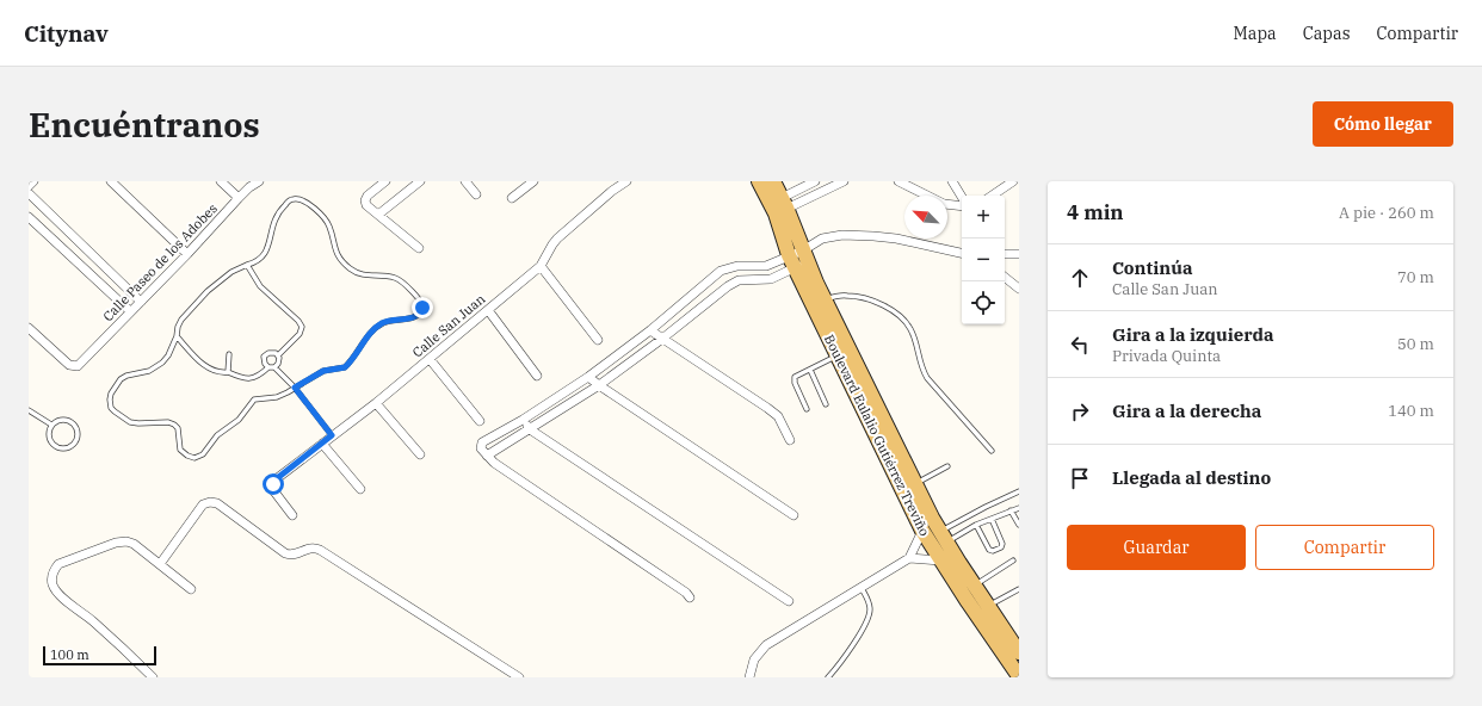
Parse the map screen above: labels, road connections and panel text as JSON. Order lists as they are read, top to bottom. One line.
{"streets":{"main road":["Boulevard Eulalio Gutiérrez Treviño"],"street":["Calle Paseo de los Adobes","Calle San Juan"]},"scale_bar":"100 m","north":"top left","page":{"header":"Citynav","nav":["Mapa","Capas","Compartir"],"buttons":["Cómo llegar",["Guardar","Compartir"]],"title":"Encuéntranos","heading":["4 min","A pie · 260 m"],"map_buttons":["+","−"],"list":[["Continúa","Calle San Juan","70 m"],["Gira a la izquierda","Privada Quinta","50 m"],["Gira a la derecha","140 m"],"Llegada al destino"],"scale":"100 m"}}
